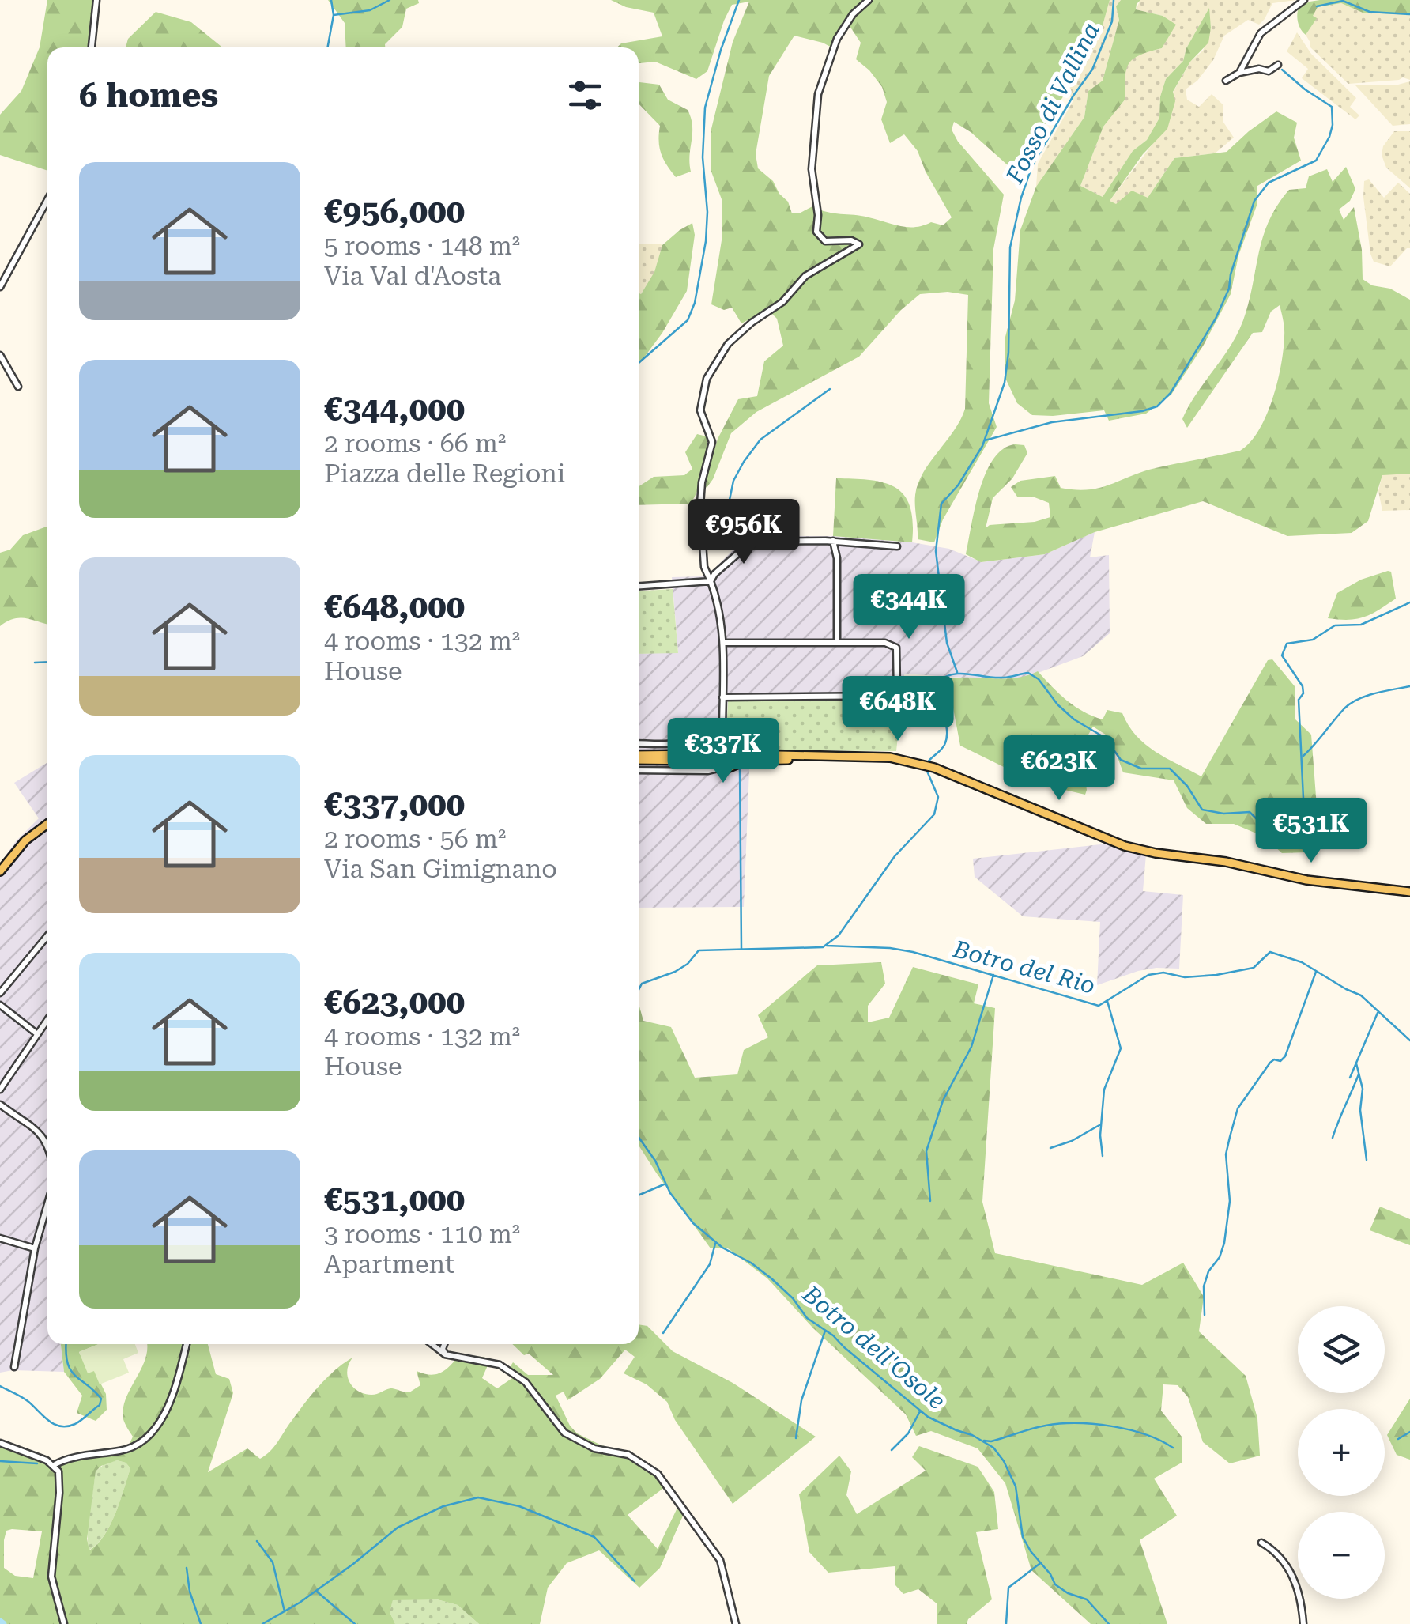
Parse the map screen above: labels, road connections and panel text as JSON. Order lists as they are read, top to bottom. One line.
{"water":["Fosso di Vallina","Botro del Rio","Botro dell'Osole"],"page":{"heading":"6 homes","list":[{"name":"€956,000","note":"5 rooms · 148 m² · Via Val d'Aosta"},{"name":"€344,000","note":"2 rooms · 66 m² · Piazza delle Regioni"},{"name":"€648,000","note":"4 rooms · 132 m² · House"},{"name":"€337,000","note":"2 rooms · 56 m² · Via San Gimignano"},{"name":"€623,000","note":"4 rooms · 132 m² · House"},{"name":"€531,000","note":"3 rooms · 110 m² · Apartment"}],"price":["€956K","€344K","€648K","€337K","€623K","€531K"],"map_buttons":["+","−"]}}
